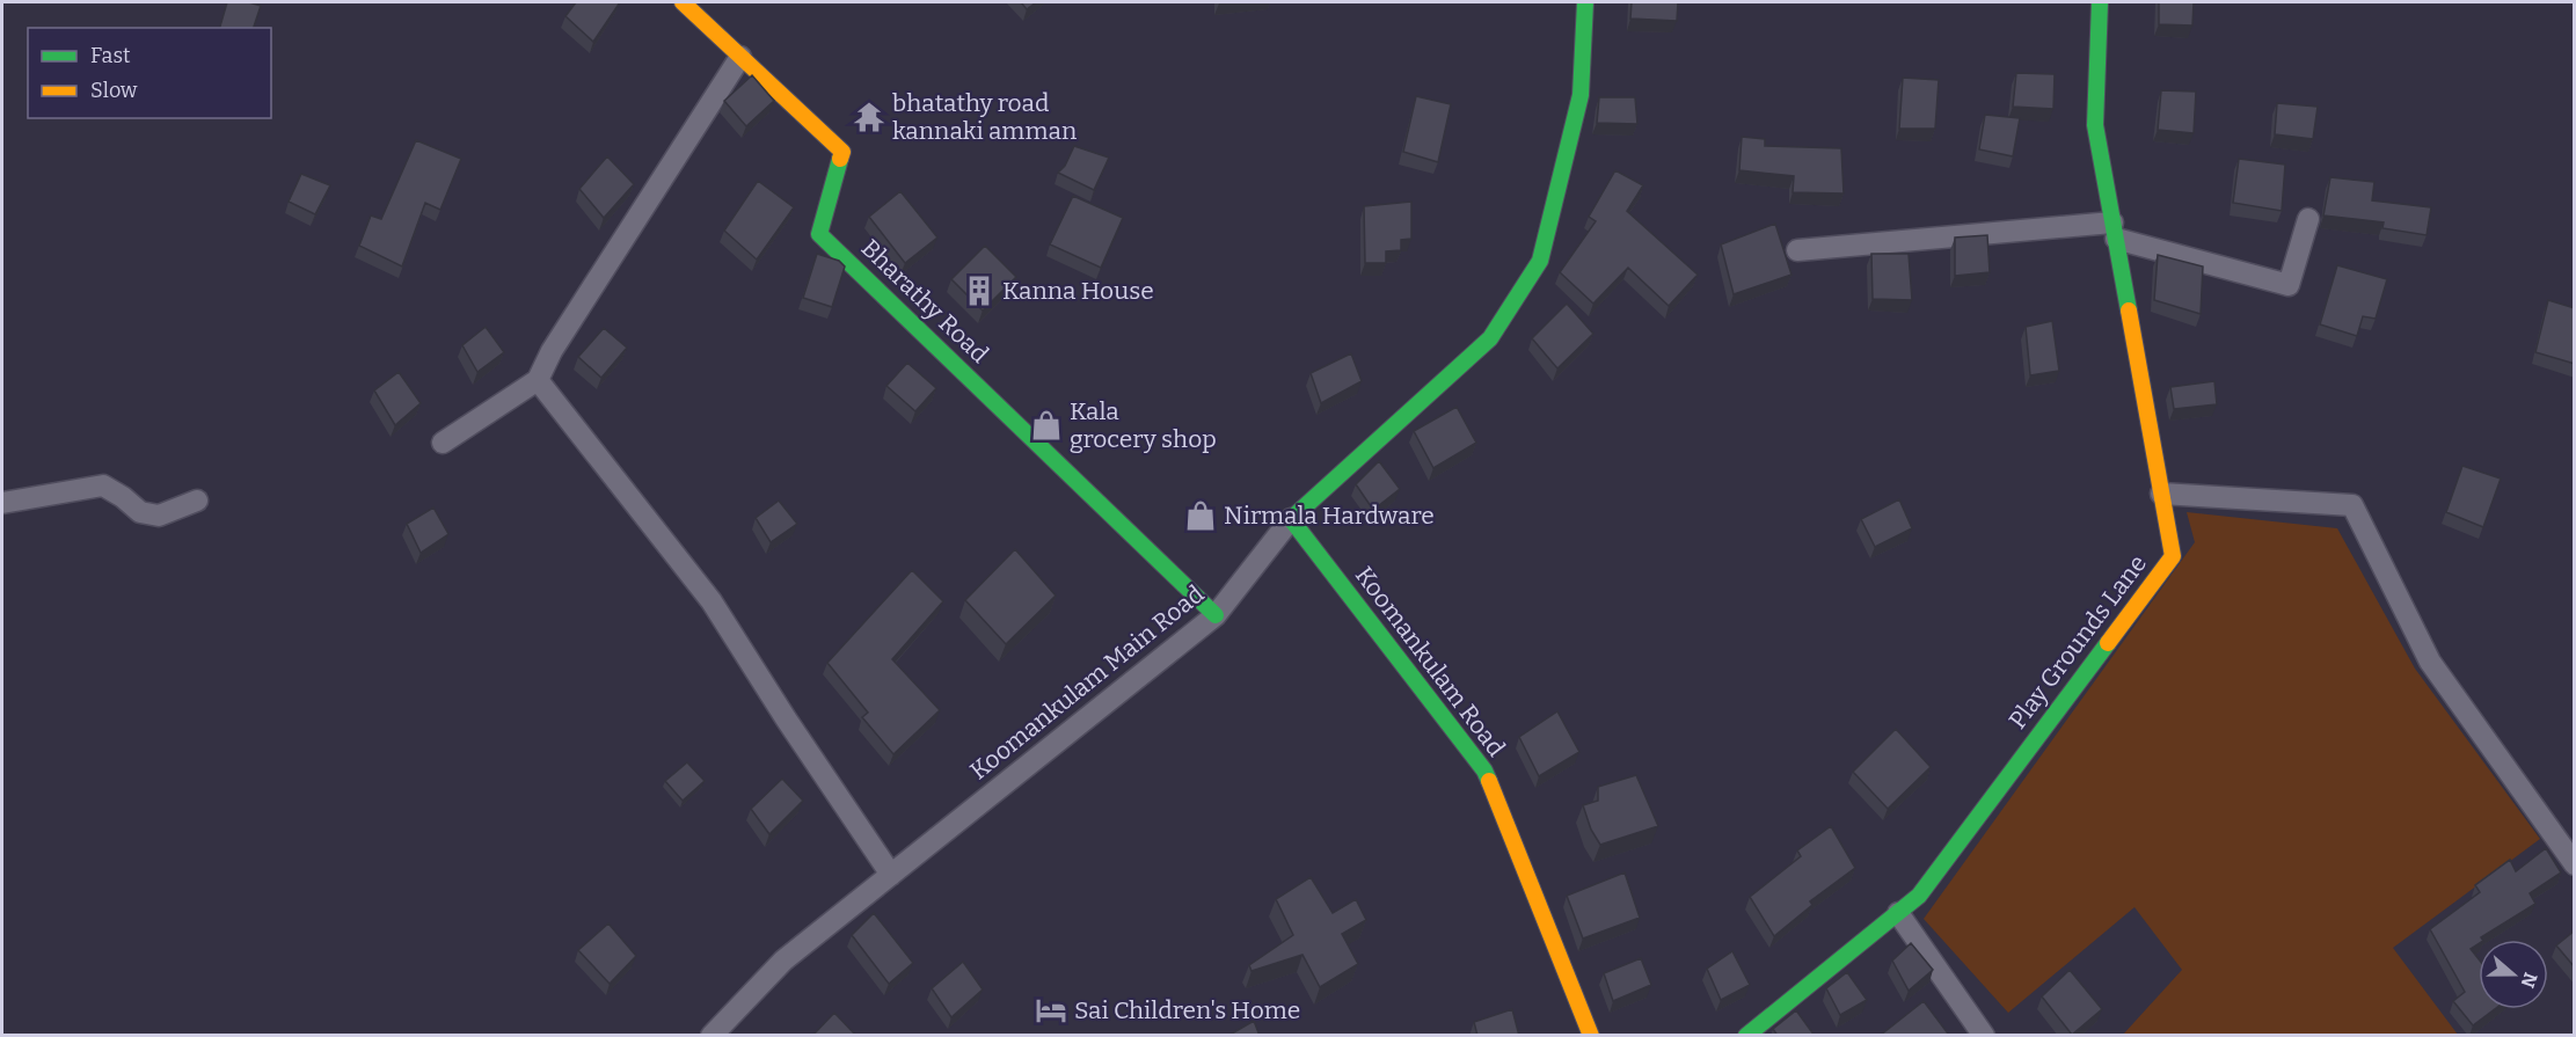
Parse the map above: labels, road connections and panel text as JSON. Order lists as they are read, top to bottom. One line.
{"streets":{"street":["Bharathy Road","Play Grounds Lane","Koomankulam Road","Koomankulam Main Road"]},"crossings":[["Bharathy Road","Koomankulam Main Road"],["Koomankulam Road","Koomankulam Main Road"]],"places":{"temple":["bhatathy road kannaki amman"],"building":["Kanna House"],"shop":["Kala grocery shop","Nirmala Hardware"],"hotel":["Sai Children's Home"]},"legend":["Fast","Slow"],"north":"right"}
